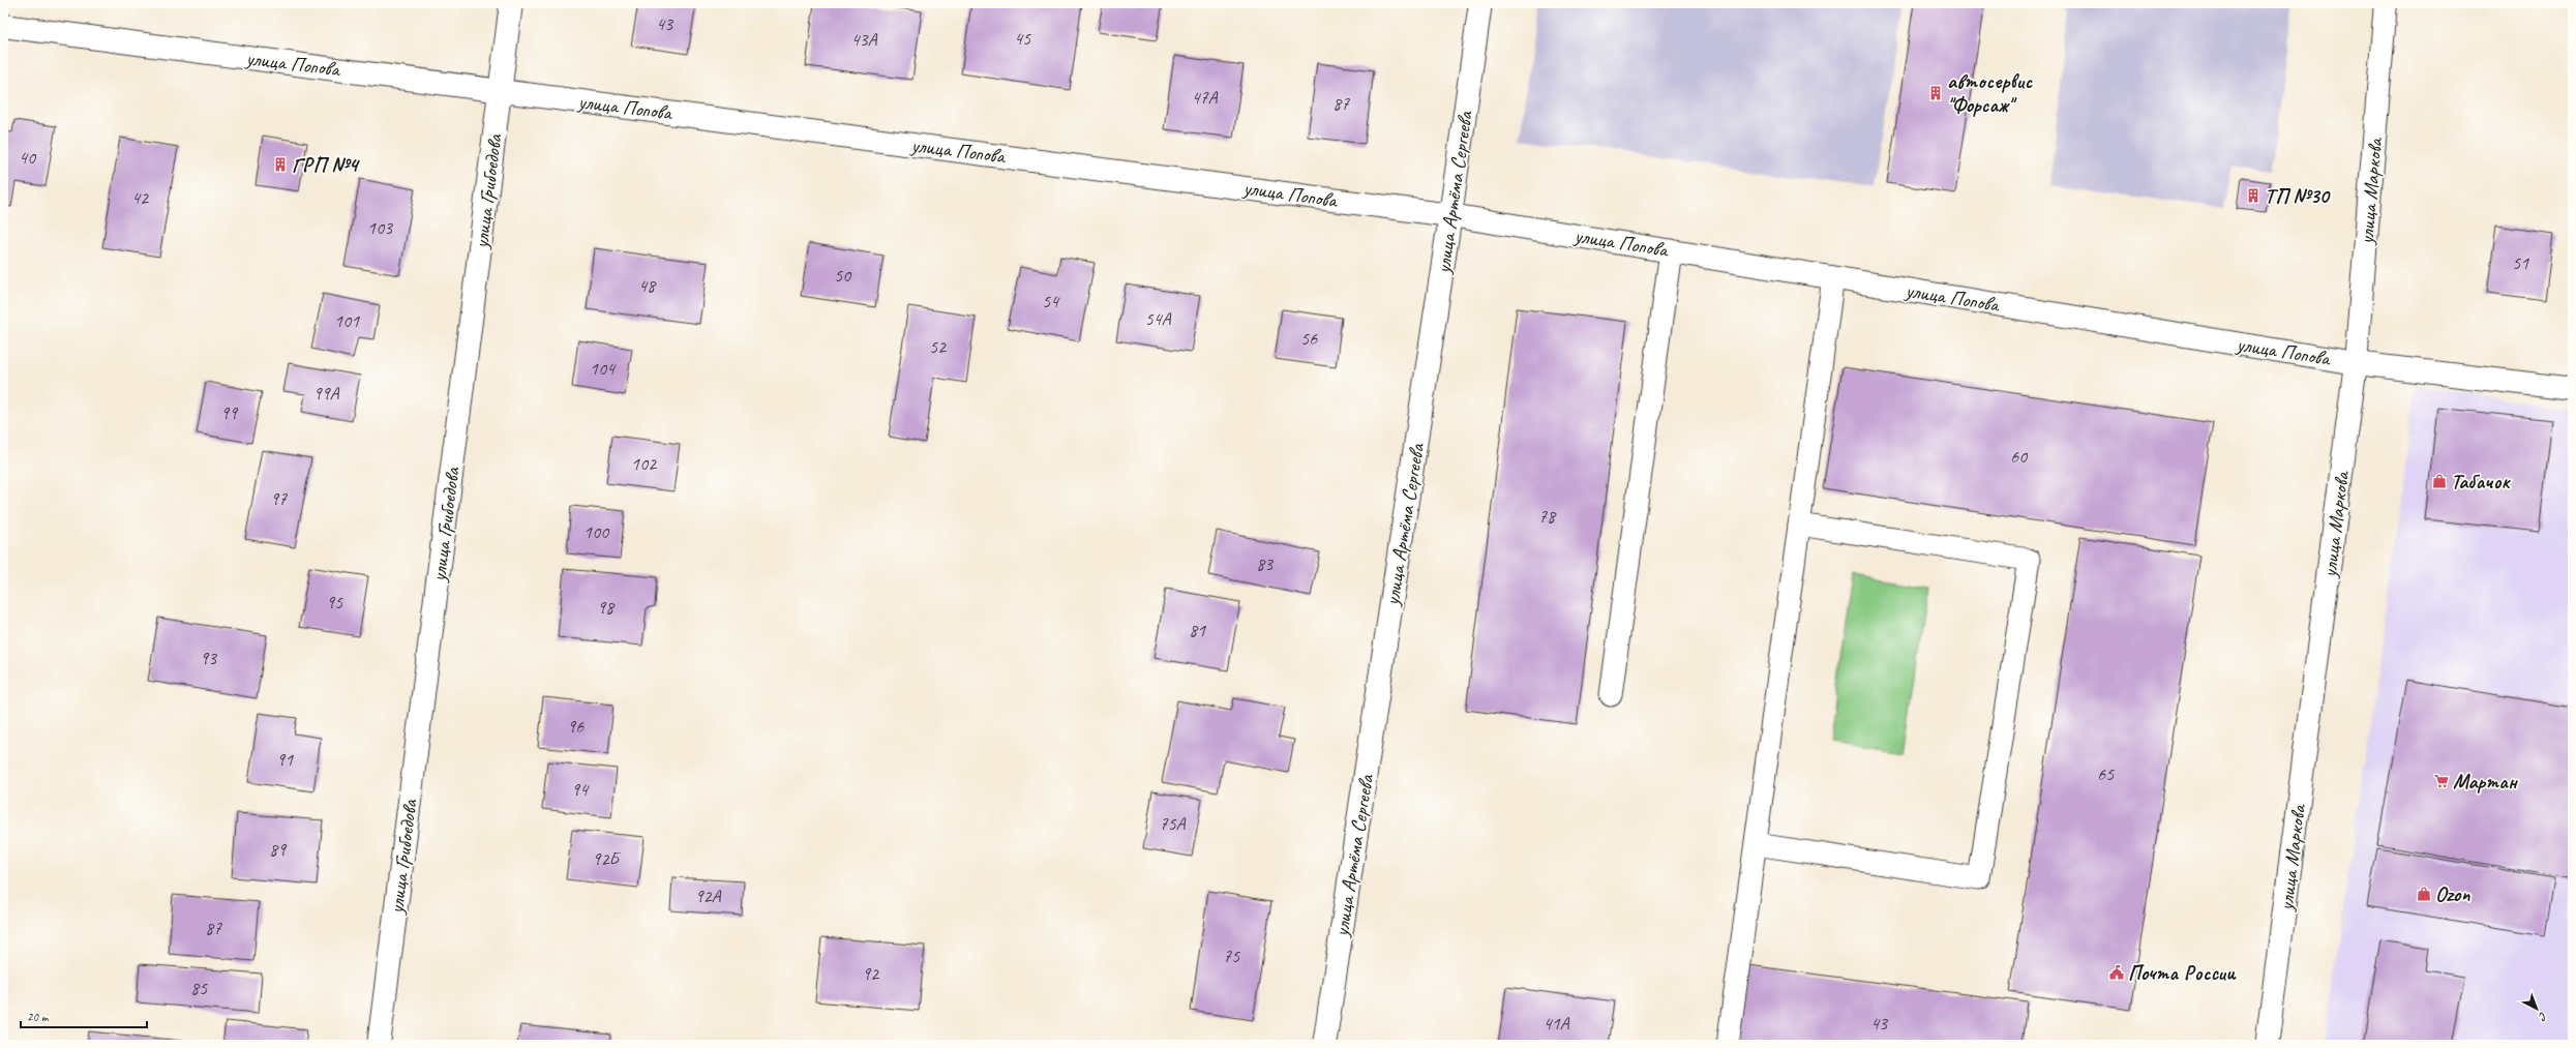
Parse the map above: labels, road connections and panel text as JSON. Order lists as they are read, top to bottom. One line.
{"streets":{"street":["улица Попова","улица Грибоедова","улица Маркова","улица Артёма Сергеева"]},"crossings":[["улица Попова","улица Грибоедова"],["улица Попова","улица Маркова"],["улица Попова","улица Артёма Сергеева"]],"places":{"building":["автосервис \"Форсаж\"","ГРП №4","ТП №30"],"shop":["Табачок","Ozon"],"supermarket":["Мартан"],"public building":["Почта России"]},"house_numbers":["43","45","43А","47А","87","40","42","103","51","50","48","54","54А","101","56","52","104","99А","99","60","102","97","78","100","83","95","98","81","93","96","91","65","94","75А","89","92Б","92А","87","75","92","85","41А","43"],"scale_bar":"20 m","north":"bottom right"}
